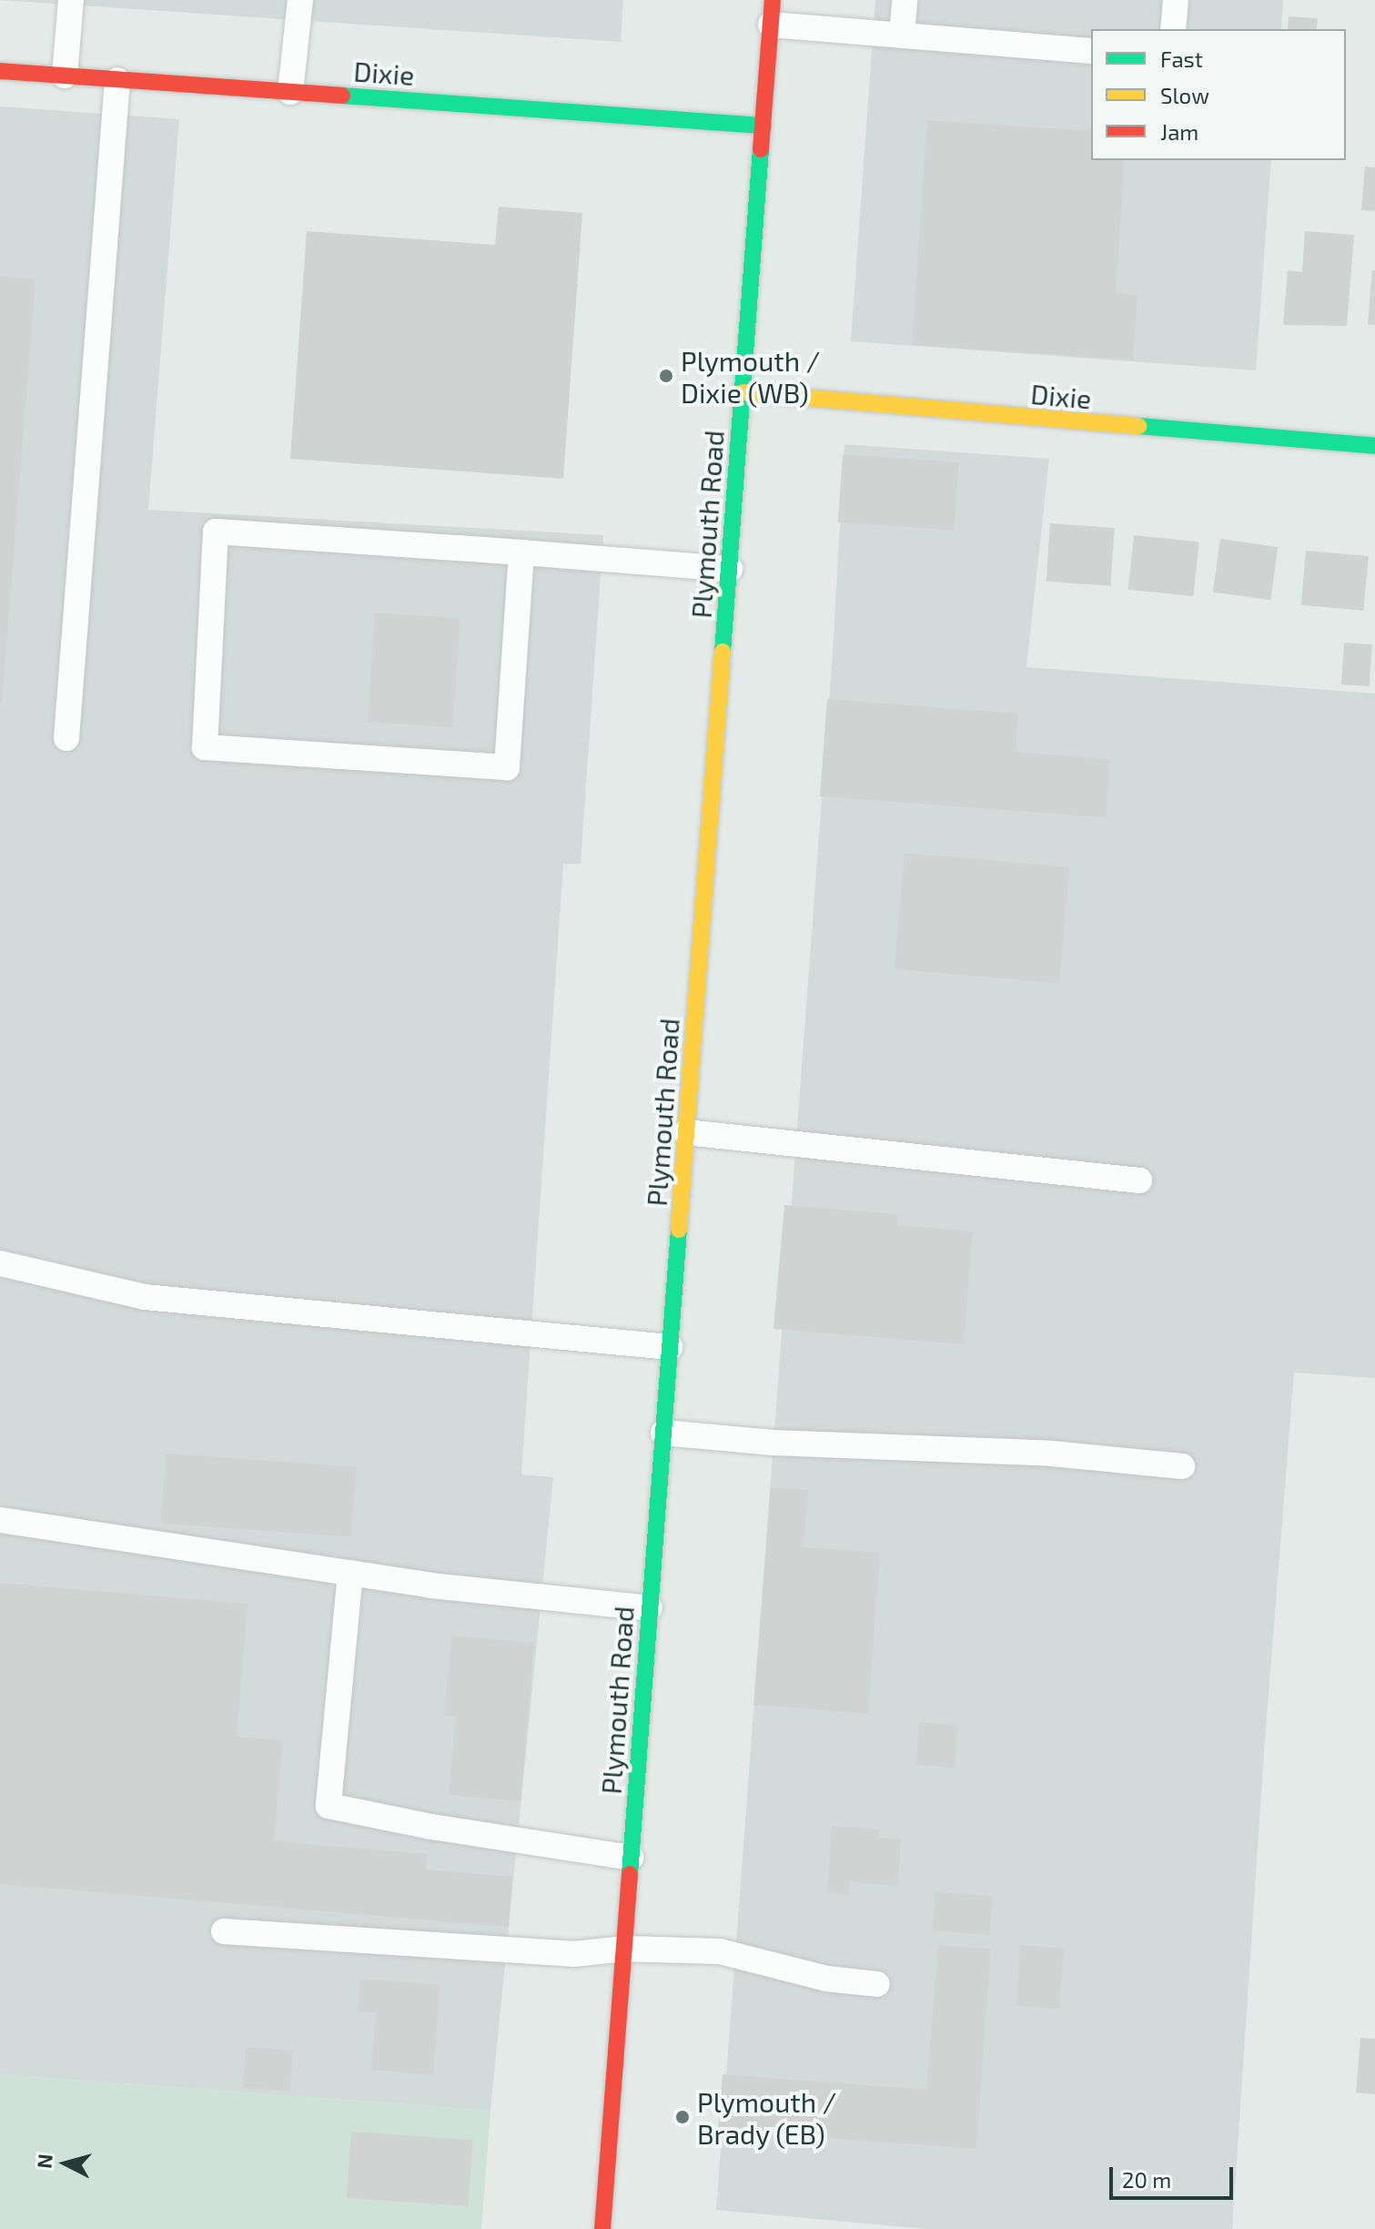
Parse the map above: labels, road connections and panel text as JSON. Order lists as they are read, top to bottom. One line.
{"streets":{"main road":["Dixie","Plymouth Road"]},"crossings":[["Dixie","Plymouth Road"]],"places":["Plymouth / Dixie (WB)","Plymouth / Brady (EB)"],"legend":["Fast","Slow","Jam"],"scale_bar":"20 m","north":"left"}
